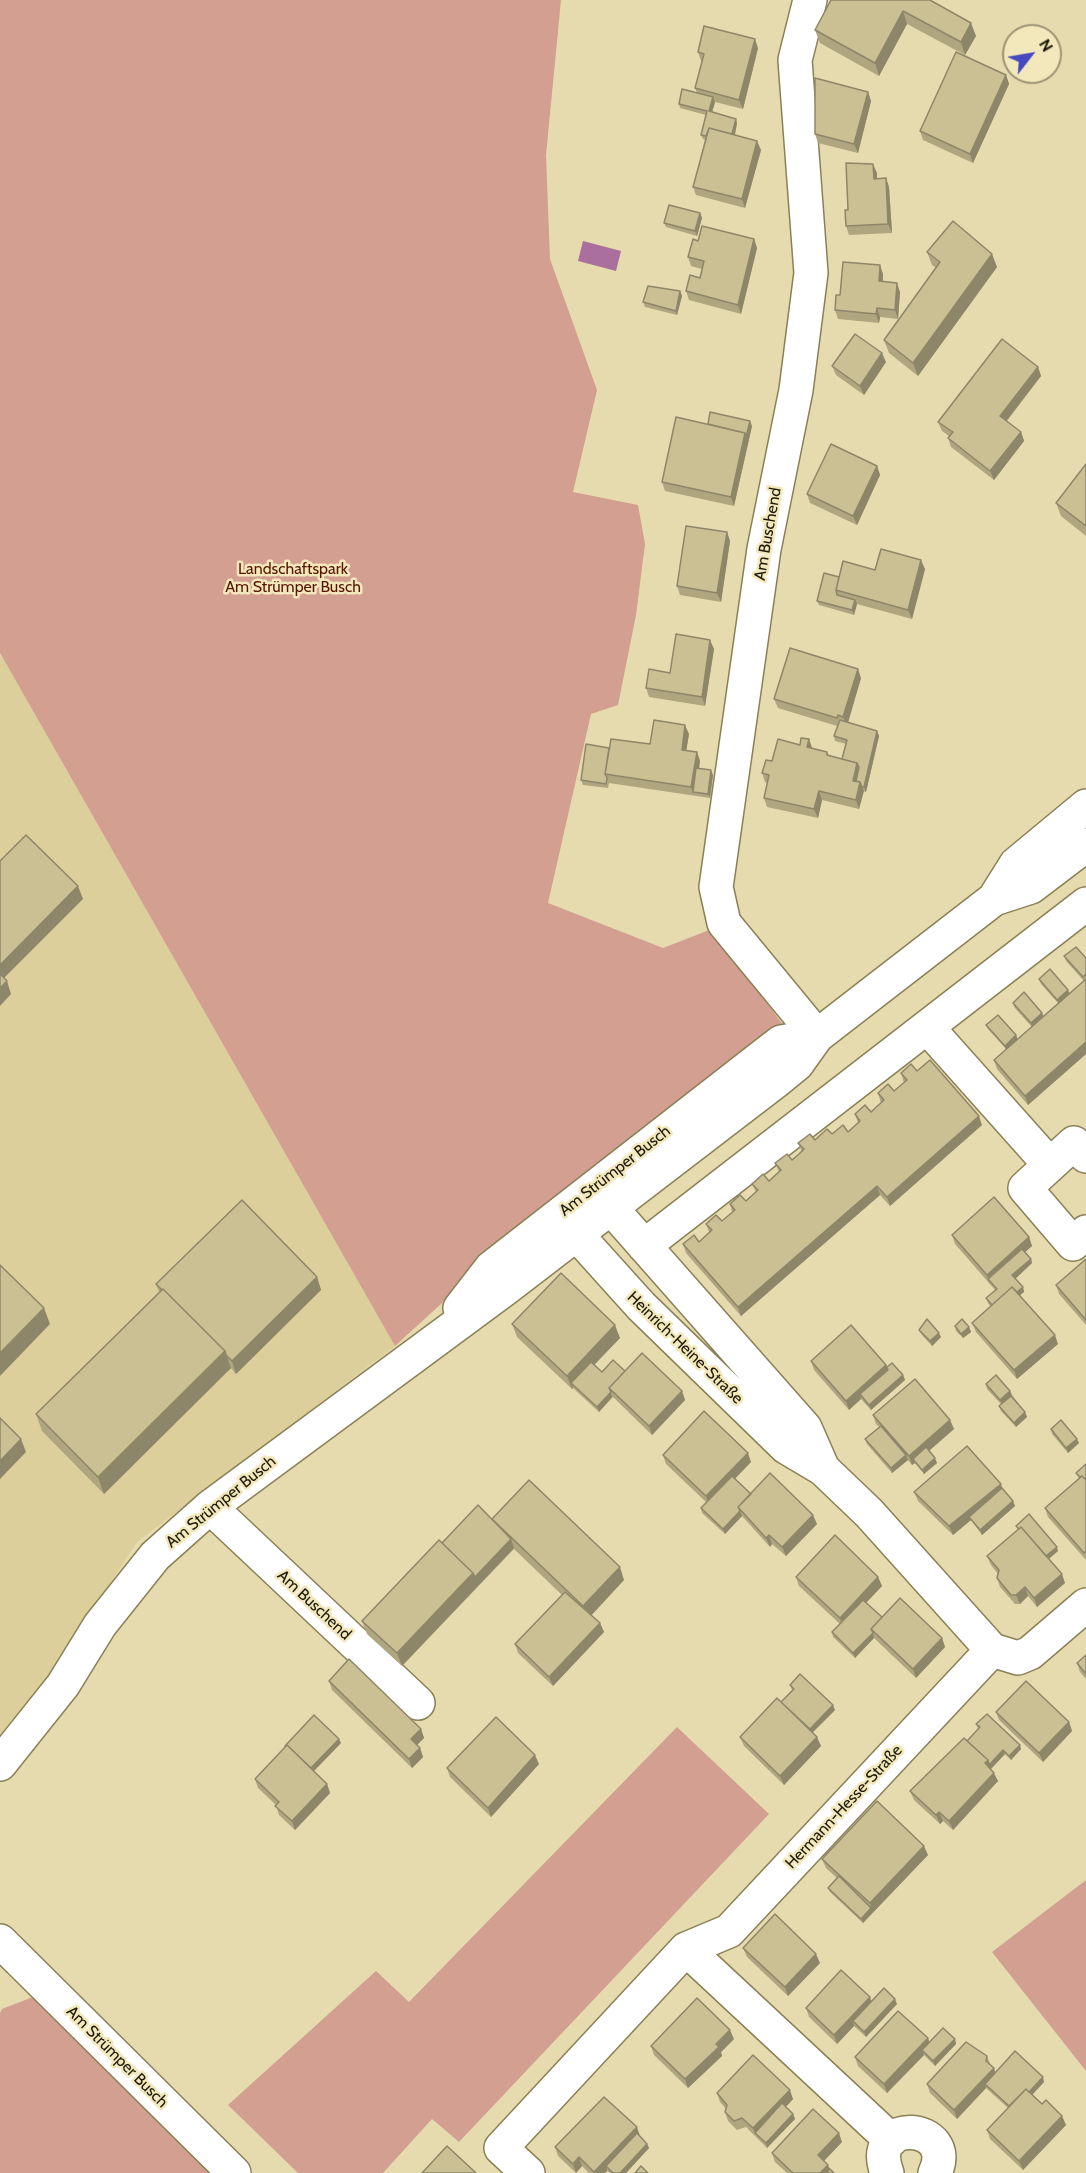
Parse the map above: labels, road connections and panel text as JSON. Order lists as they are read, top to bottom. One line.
{"streets":{"street":["Am Buschend","Am Strümper Busch","Heinrich-Heine-Straße","Hermann-Hesse-Straße"]},"crossings":[["Am Buschend","Am Strümper Busch"],["Am Strümper Busch","Heinrich-Heine-Straße"],["Heinrich-Heine-Straße","Hermann-Hesse-Straße"]],"parks":["Landschaftspark Am Strümper Busch"],"north":"top right"}
